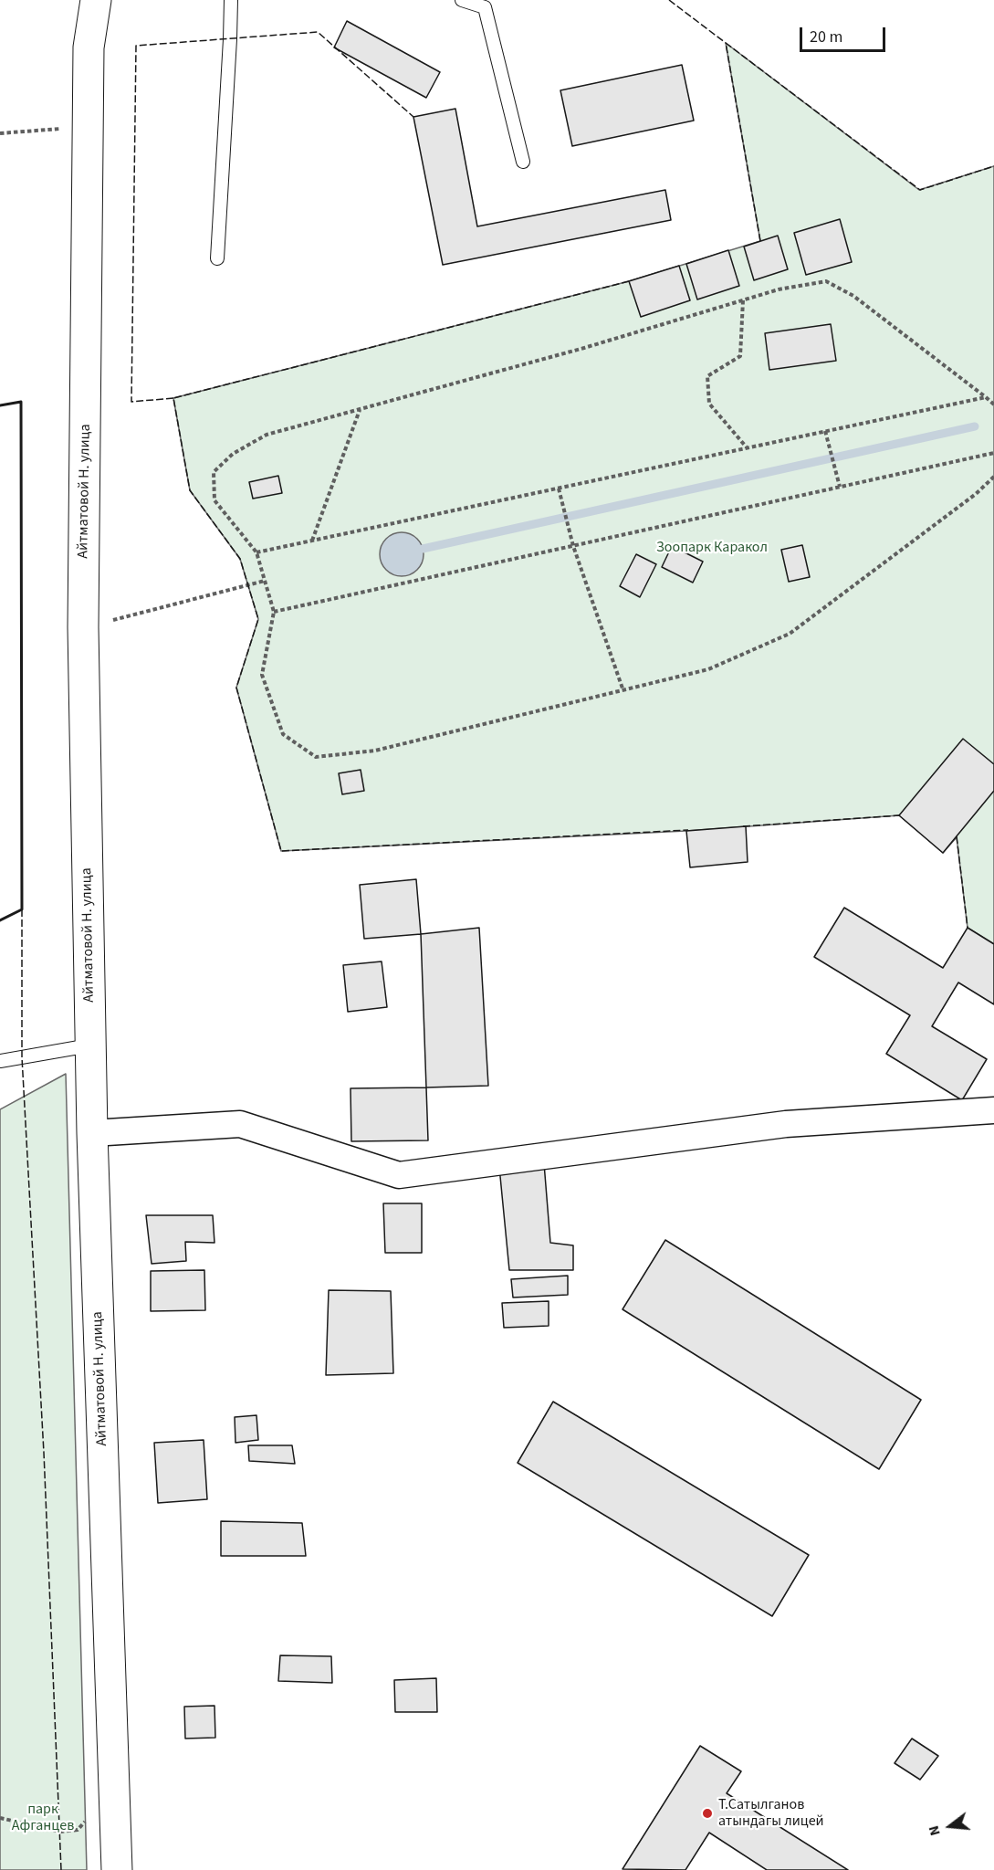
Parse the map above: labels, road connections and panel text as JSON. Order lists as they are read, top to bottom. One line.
{"streets":{"main road":["Айтматовой Н. улица"]},"parks":["Зоопарк Каракол","парк Афганцев"],"places":["Т.Сатылганов атындагы лицей"],"scale_bar":"20 m","north":"left"}
